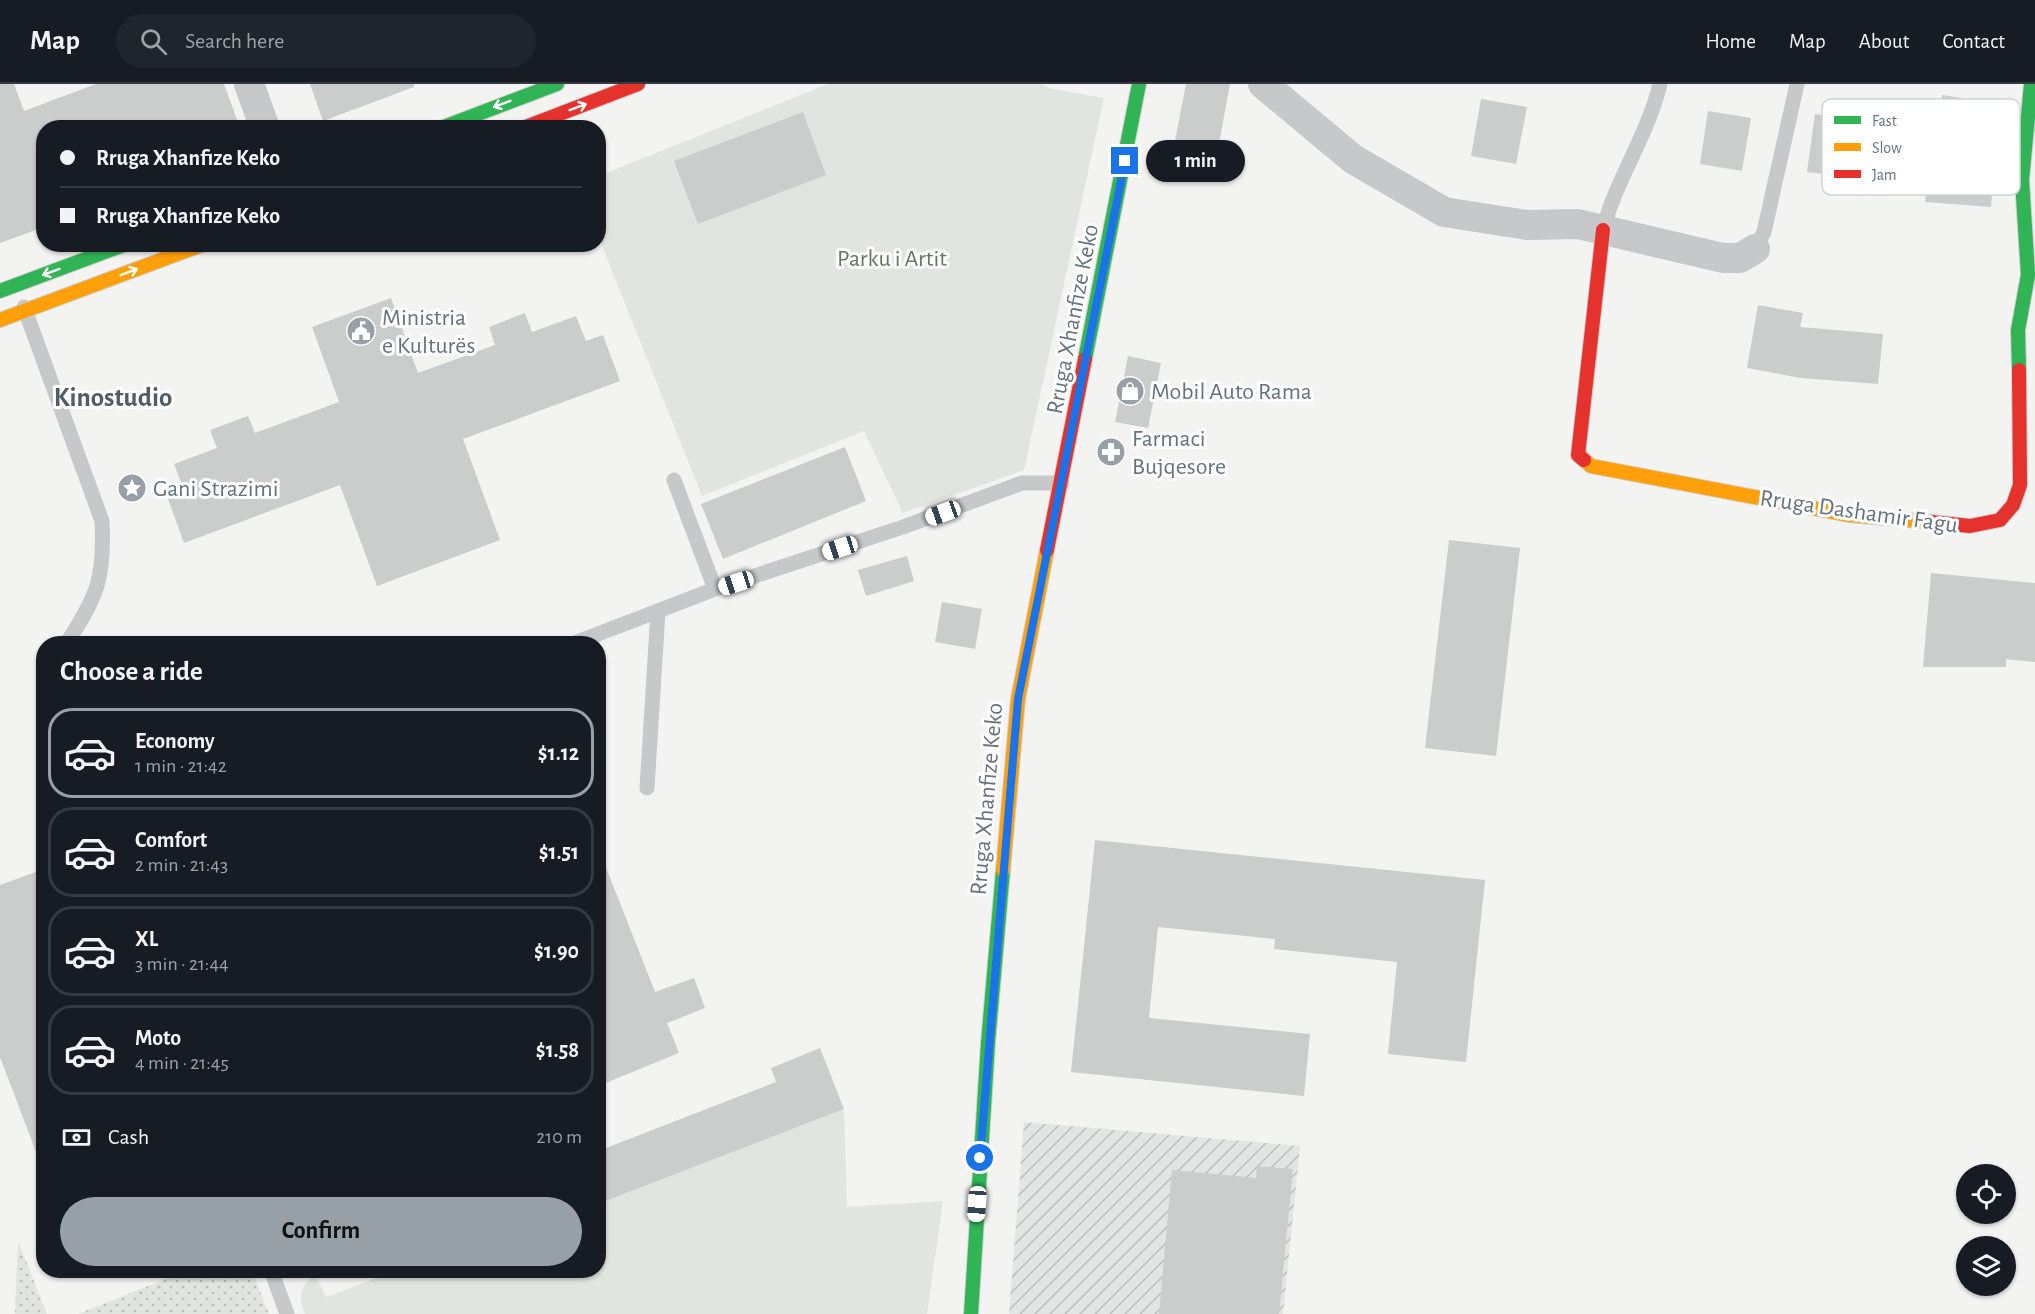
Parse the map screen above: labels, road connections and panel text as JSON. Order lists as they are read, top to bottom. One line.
{"streets":{"main road":["Rruga Xhanfize Keko","Rruga Dashamir Fagu"]},"districts":["Kinostudio"],"parks":["Parku i Artit"],"places":{"public building":["Ministria e Kulturës"],"shop":["Mobil Auto Rama"],"pharmacy":["Farmaci Bujqesore"],"place":["Gani Strazimi"]},"legend":["Fast","Slow","Jam"],"page":{"header":"Map","search":"Search here","nav":["Home","Map","About","Contact"],"banner":["Rruga Xhanfize Keko","Rruga Xhanfize Keko"],"bubble":"1 min","heading":"Choose a ride","list":[{"name":"Economy","note":"1 min · 21:42","value":"$1.12"},{"name":"Comfort","note":"2 min · 21:43","value":"$1.51"},{"name":"XL","note":"3 min · 21:44","value":"$1.90"},{"name":"Moto","note":"4 min · 21:45","value":"$1.58"}],"pay":["Cash","210 m"],"buttons":"Confirm"}}
